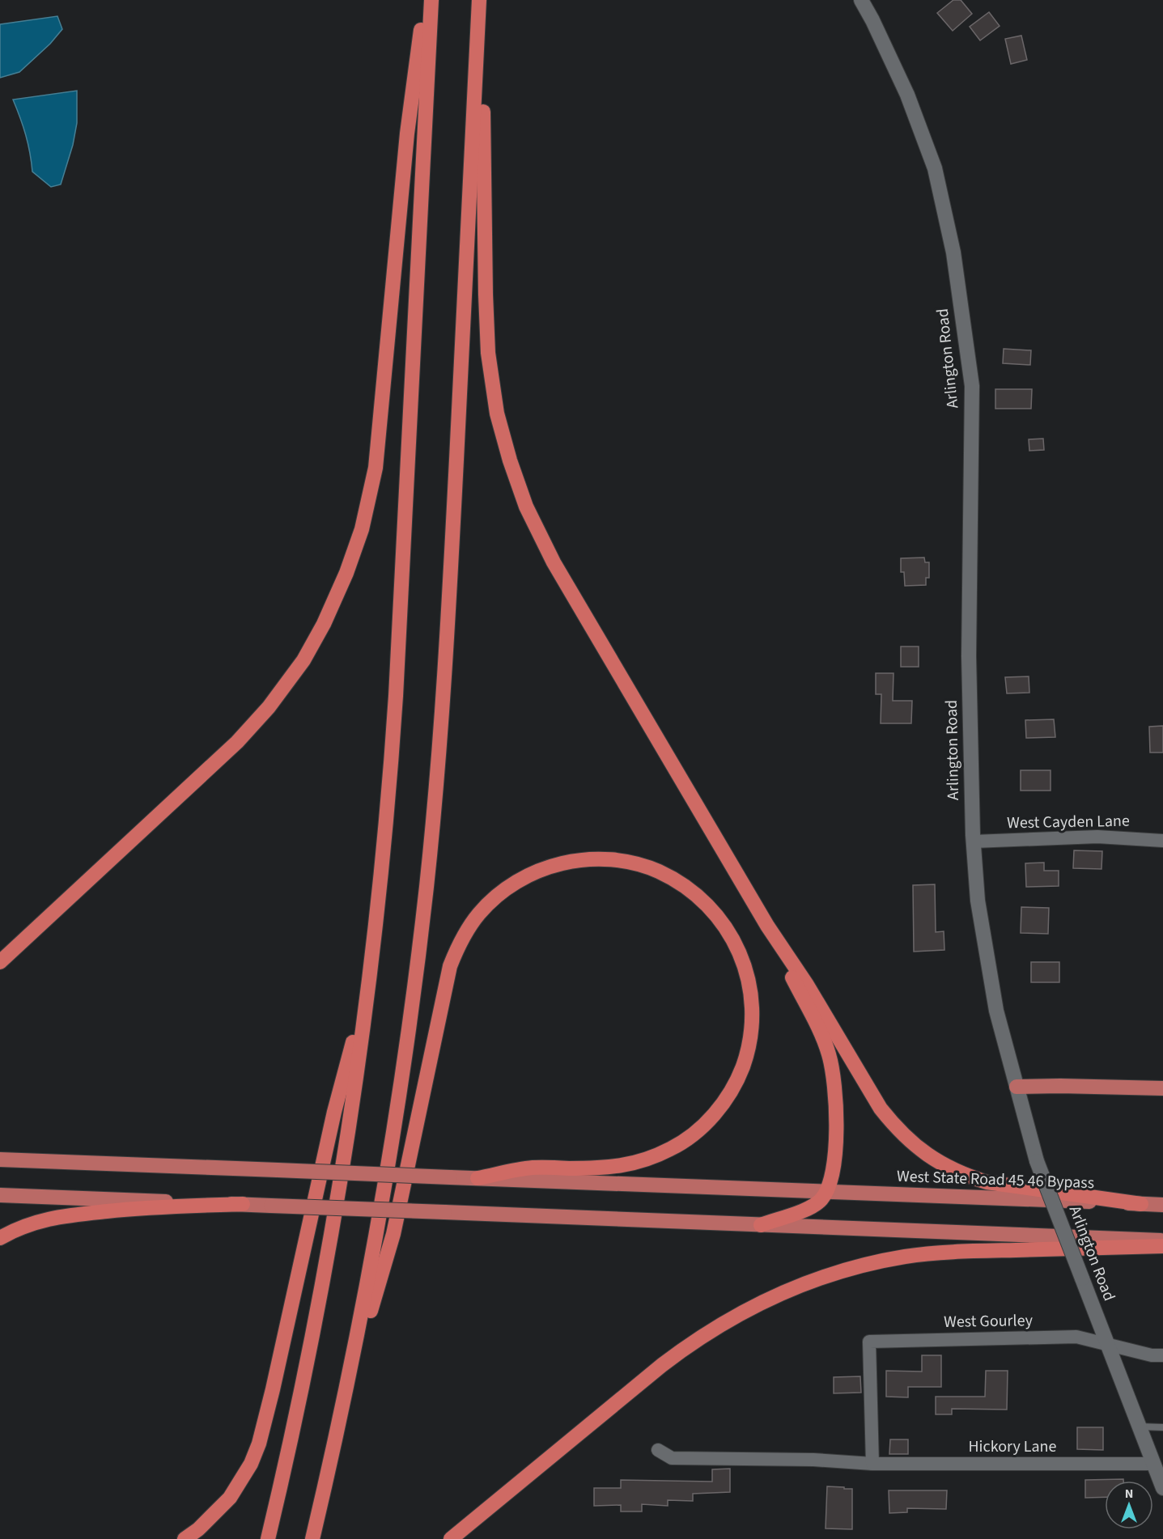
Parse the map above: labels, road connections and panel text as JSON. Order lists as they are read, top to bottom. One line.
{"streets":{"highway":["West State Road 45 46 Bypass"],"street":["Arlington Road","West Cayden Lane","West Gourley","Hickory Lane"]},"crossings":[["Arlington Road","West Cayden Lane"],["Arlington Road","West Gourley"],["Arlington Road","Hickory Lane"],["West Gourley","Hickory Lane"]],"north":"top"}
